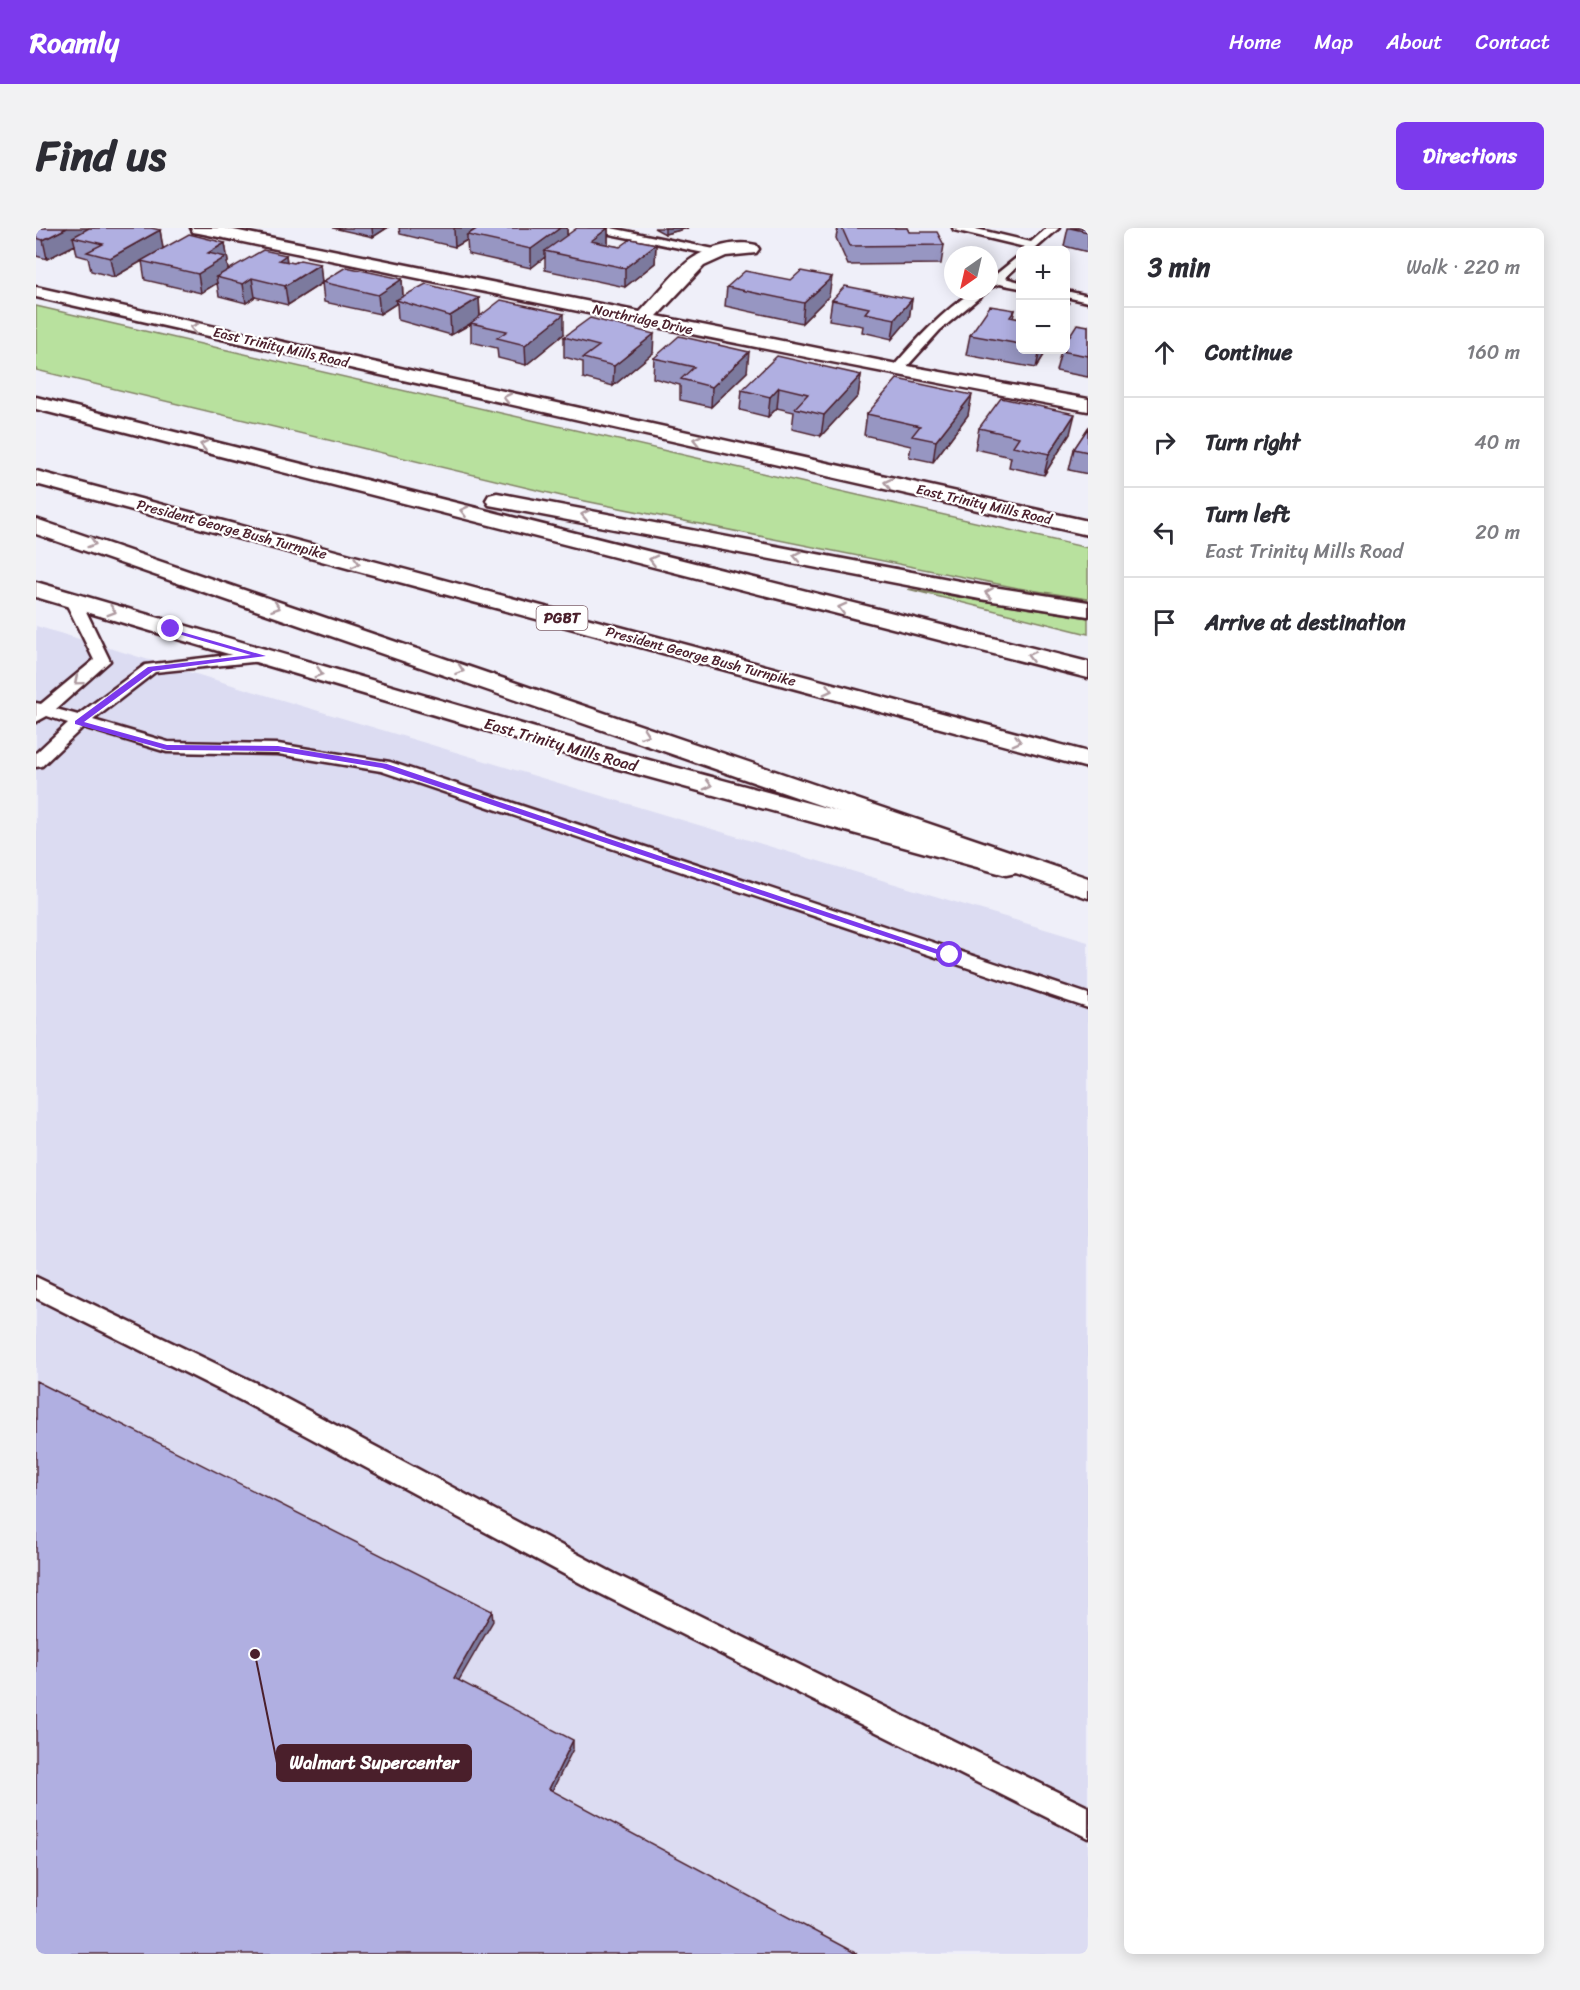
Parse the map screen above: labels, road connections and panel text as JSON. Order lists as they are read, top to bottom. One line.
{"streets":{"main road":["Northridge Drive","East Trinity Mills Road","President George Bush Turnpike","PGBT"]},"places":["Walmart Supercenter"],"north":"bottom left","page":{"header":"Roamly","nav":["Home","Map","About","Contact"],"title":"Find us","buttons":"Directions","heading":["3 min","Walk · 220 m"],"map_buttons":["+","−"],"list":[["Continue","160 m"],["Turn right","40 m"],["Turn left","East Trinity Mills Road","20 m"],"Arrive at destination"]}}
